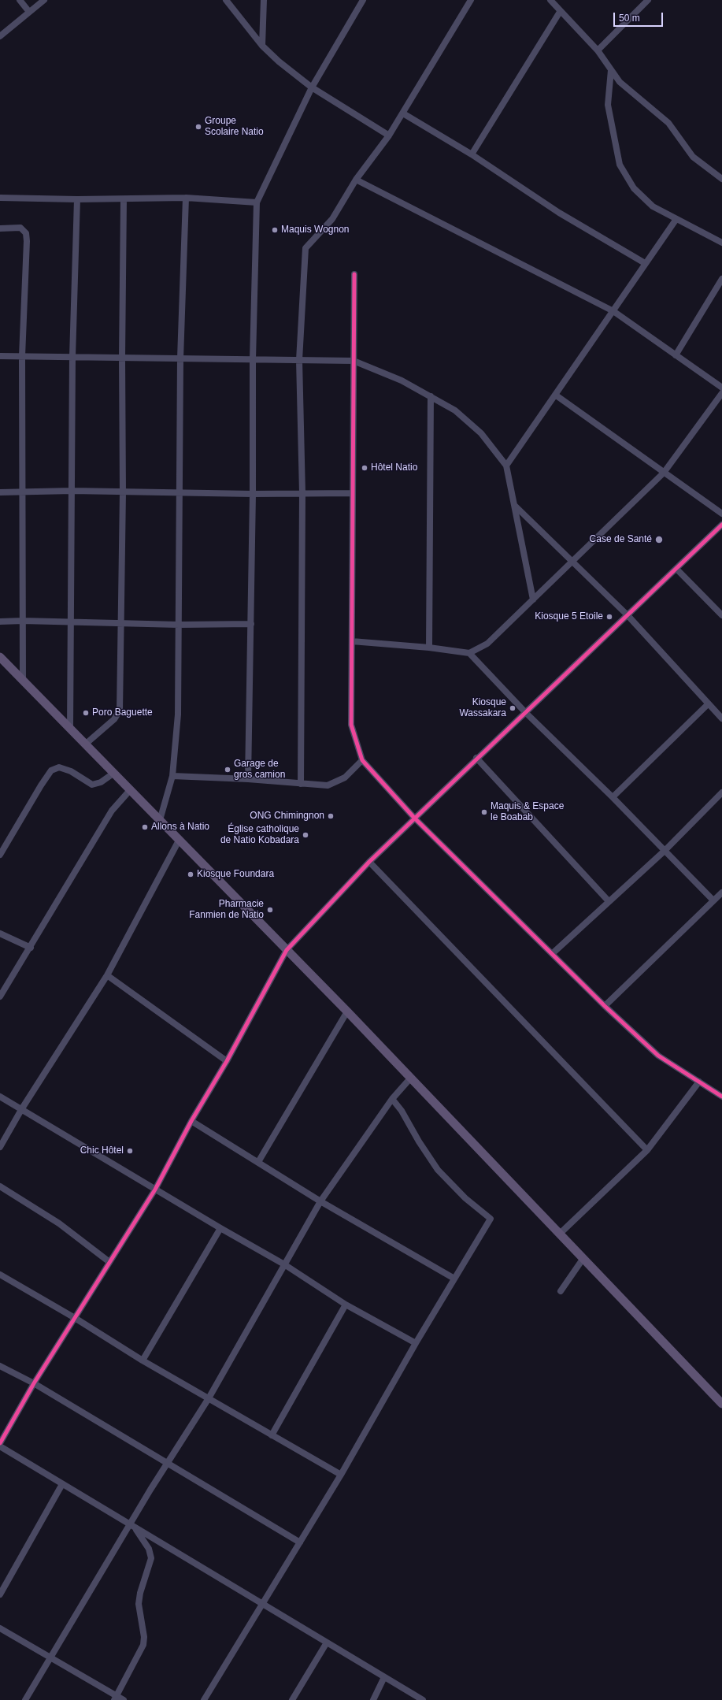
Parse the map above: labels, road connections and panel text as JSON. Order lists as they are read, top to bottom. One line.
{"places":["Groupe Scolaire Natio","Maquis Wognon","Hôtel Natio","Case de Santé","Kiosque 5 Etoile","Kiosque Wassakara","Poro Baguette","Garage de gros camion","Maquis & Espace le Boabab","ONG Chimingnon","Allons à Natio","Église catholique de Natio Kobadara","Kiosque Foundara","Pharmacie Fanmien de Natio","Chic Hôtel"],"scale_bar":"50 m"}
